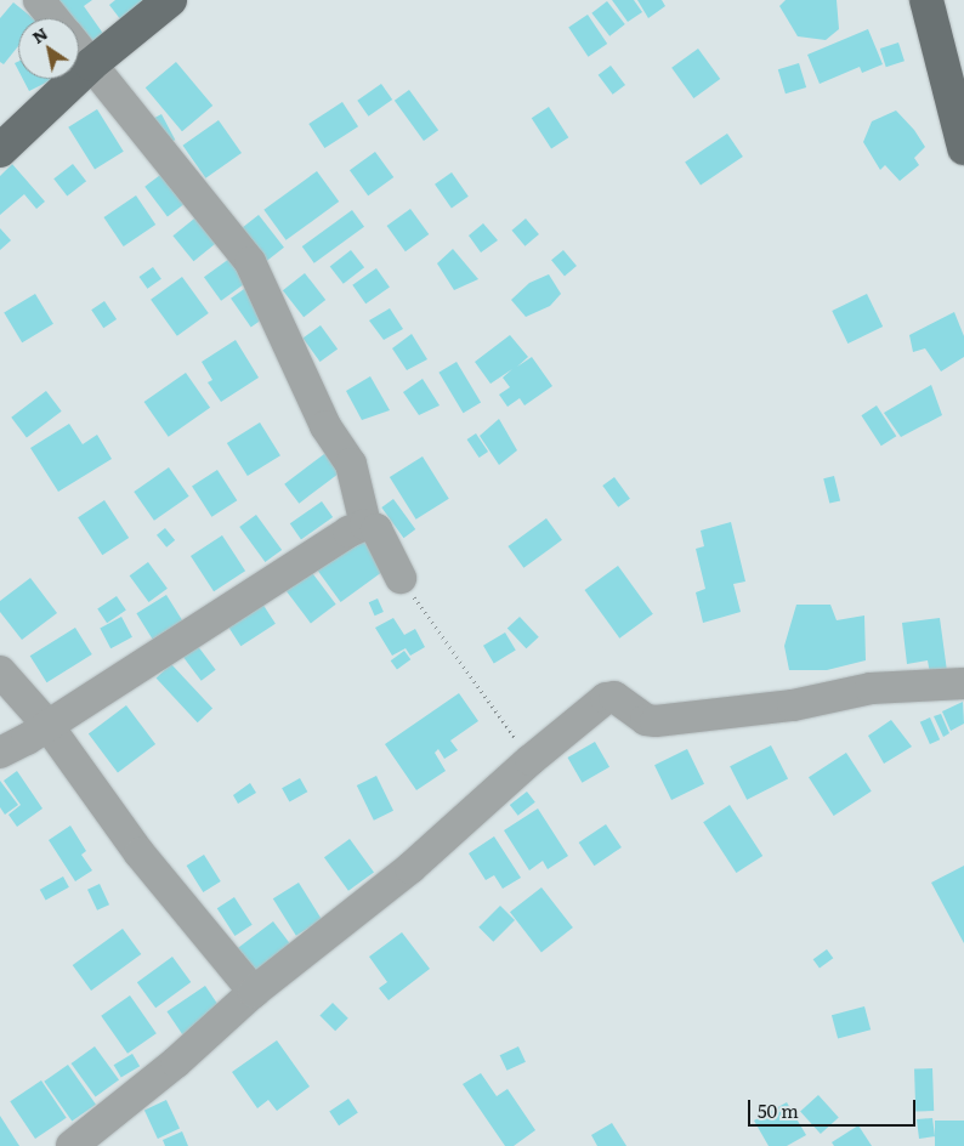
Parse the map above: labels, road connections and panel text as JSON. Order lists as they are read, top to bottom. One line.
{"scale_bar":"50 m","north":"top left"}
